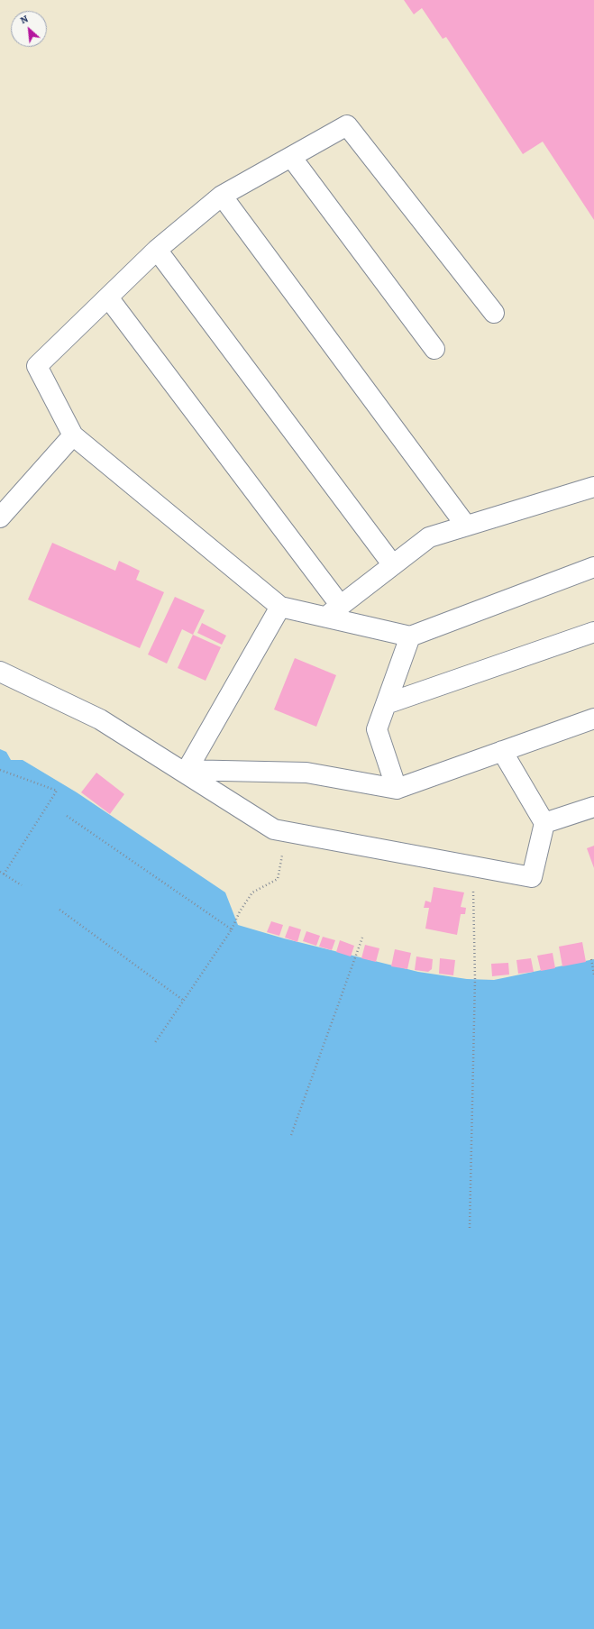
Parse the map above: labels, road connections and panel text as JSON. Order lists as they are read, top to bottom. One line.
{"north":"top left"}
